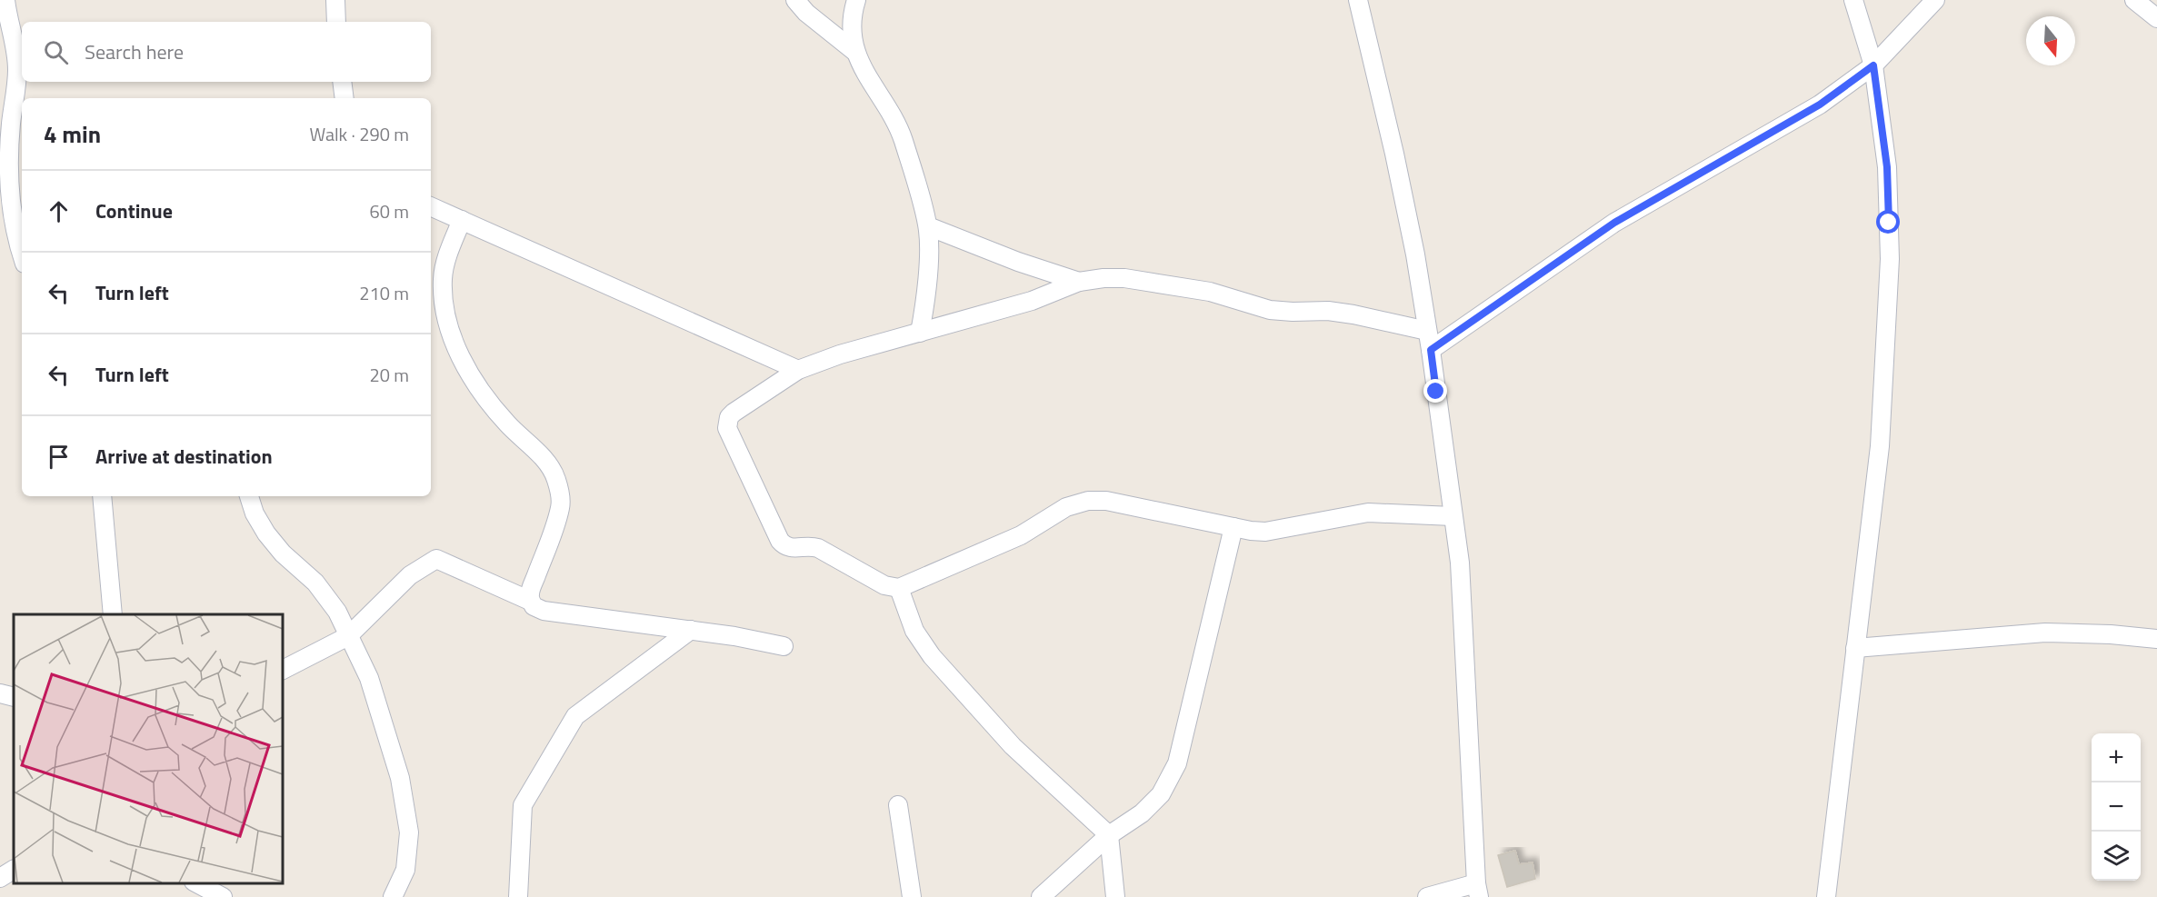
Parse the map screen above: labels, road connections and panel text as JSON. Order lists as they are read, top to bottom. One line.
{"north":"bottom","page":{"search":"Search here","heading":["4 min","Walk · 290 m"],"list":[["Continue","60 m"],["Turn left","210 m"],["Turn left","20 m"],"Arrive at destination"],"map_buttons":["+","−"]}}
